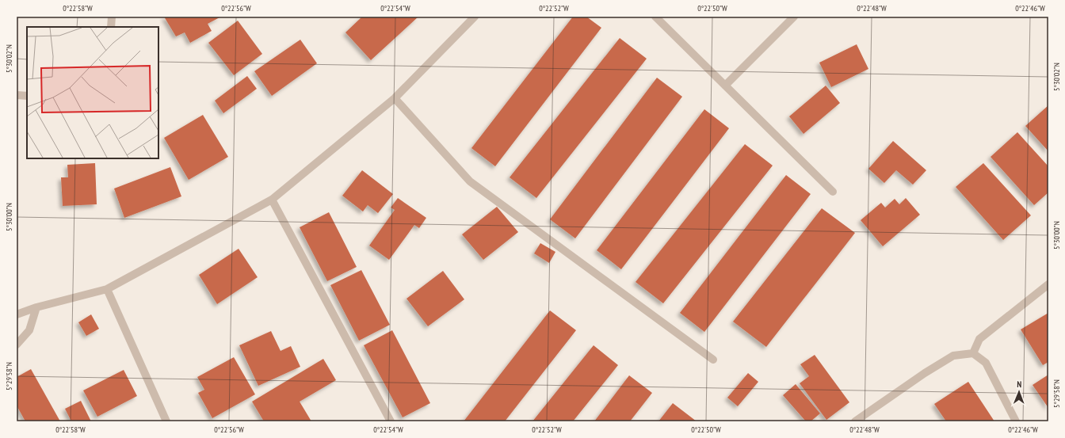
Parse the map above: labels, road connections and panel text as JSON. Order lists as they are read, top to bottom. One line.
{"north":"top","coordinates":["0°22'58\"W","0°22'56\"W","0°22'54\"W","0°22'52\"W","0°22'50\"W","0°22'48\"W","0°22'46\"W","5°30'02\"N","5°30'00\"N","5°29'58\"N"]}
